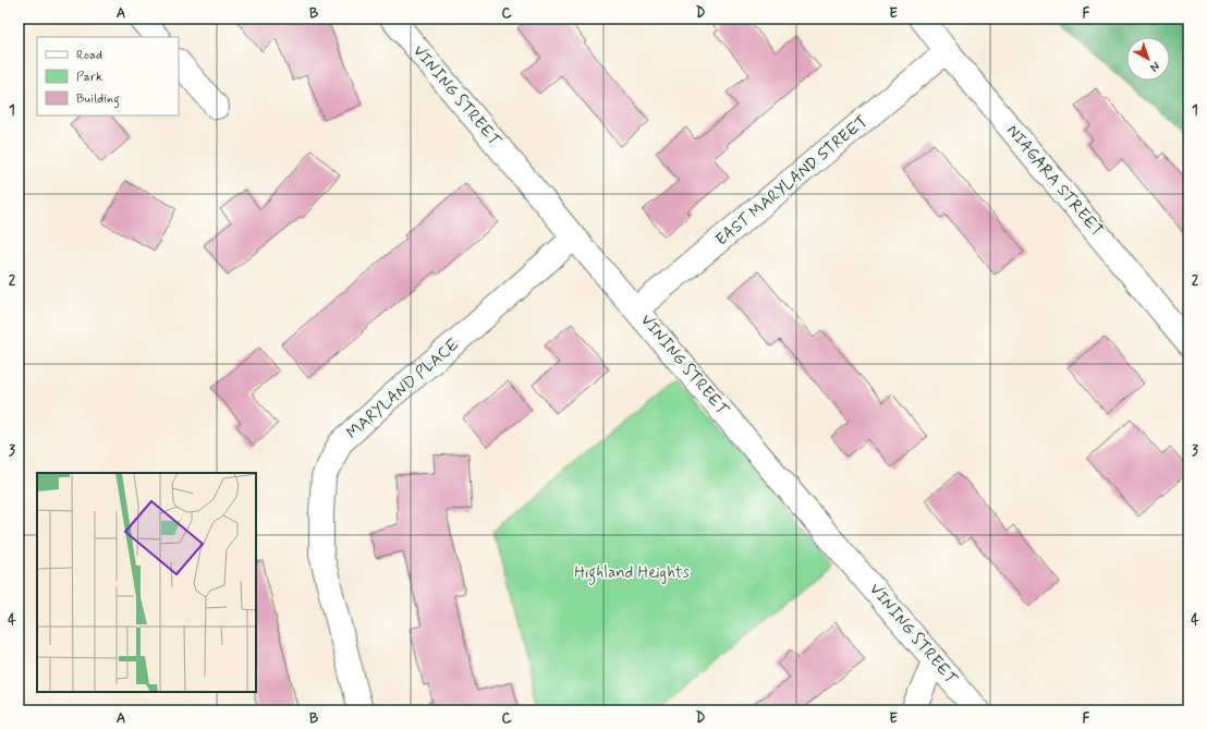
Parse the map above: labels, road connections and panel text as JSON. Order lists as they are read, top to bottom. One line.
{"streets":{"street":["VINING STREET","EAST MARYLAND STREET","NIAGARA STREET","MARYLAND PLACE"]},"crossings":[["VINING STREET","EAST MARYLAND STREET"],["VINING STREET","MARYLAND PLACE"],["EAST MARYLAND STREET","NIAGARA STREET"]],"parks":["Highland Heights"],"legend":["Road","Park","Building"],"north":"bottom right","grid":{"columns":["A","B","C","D","E","F"],"rows":["1","2","3","4"]}}
